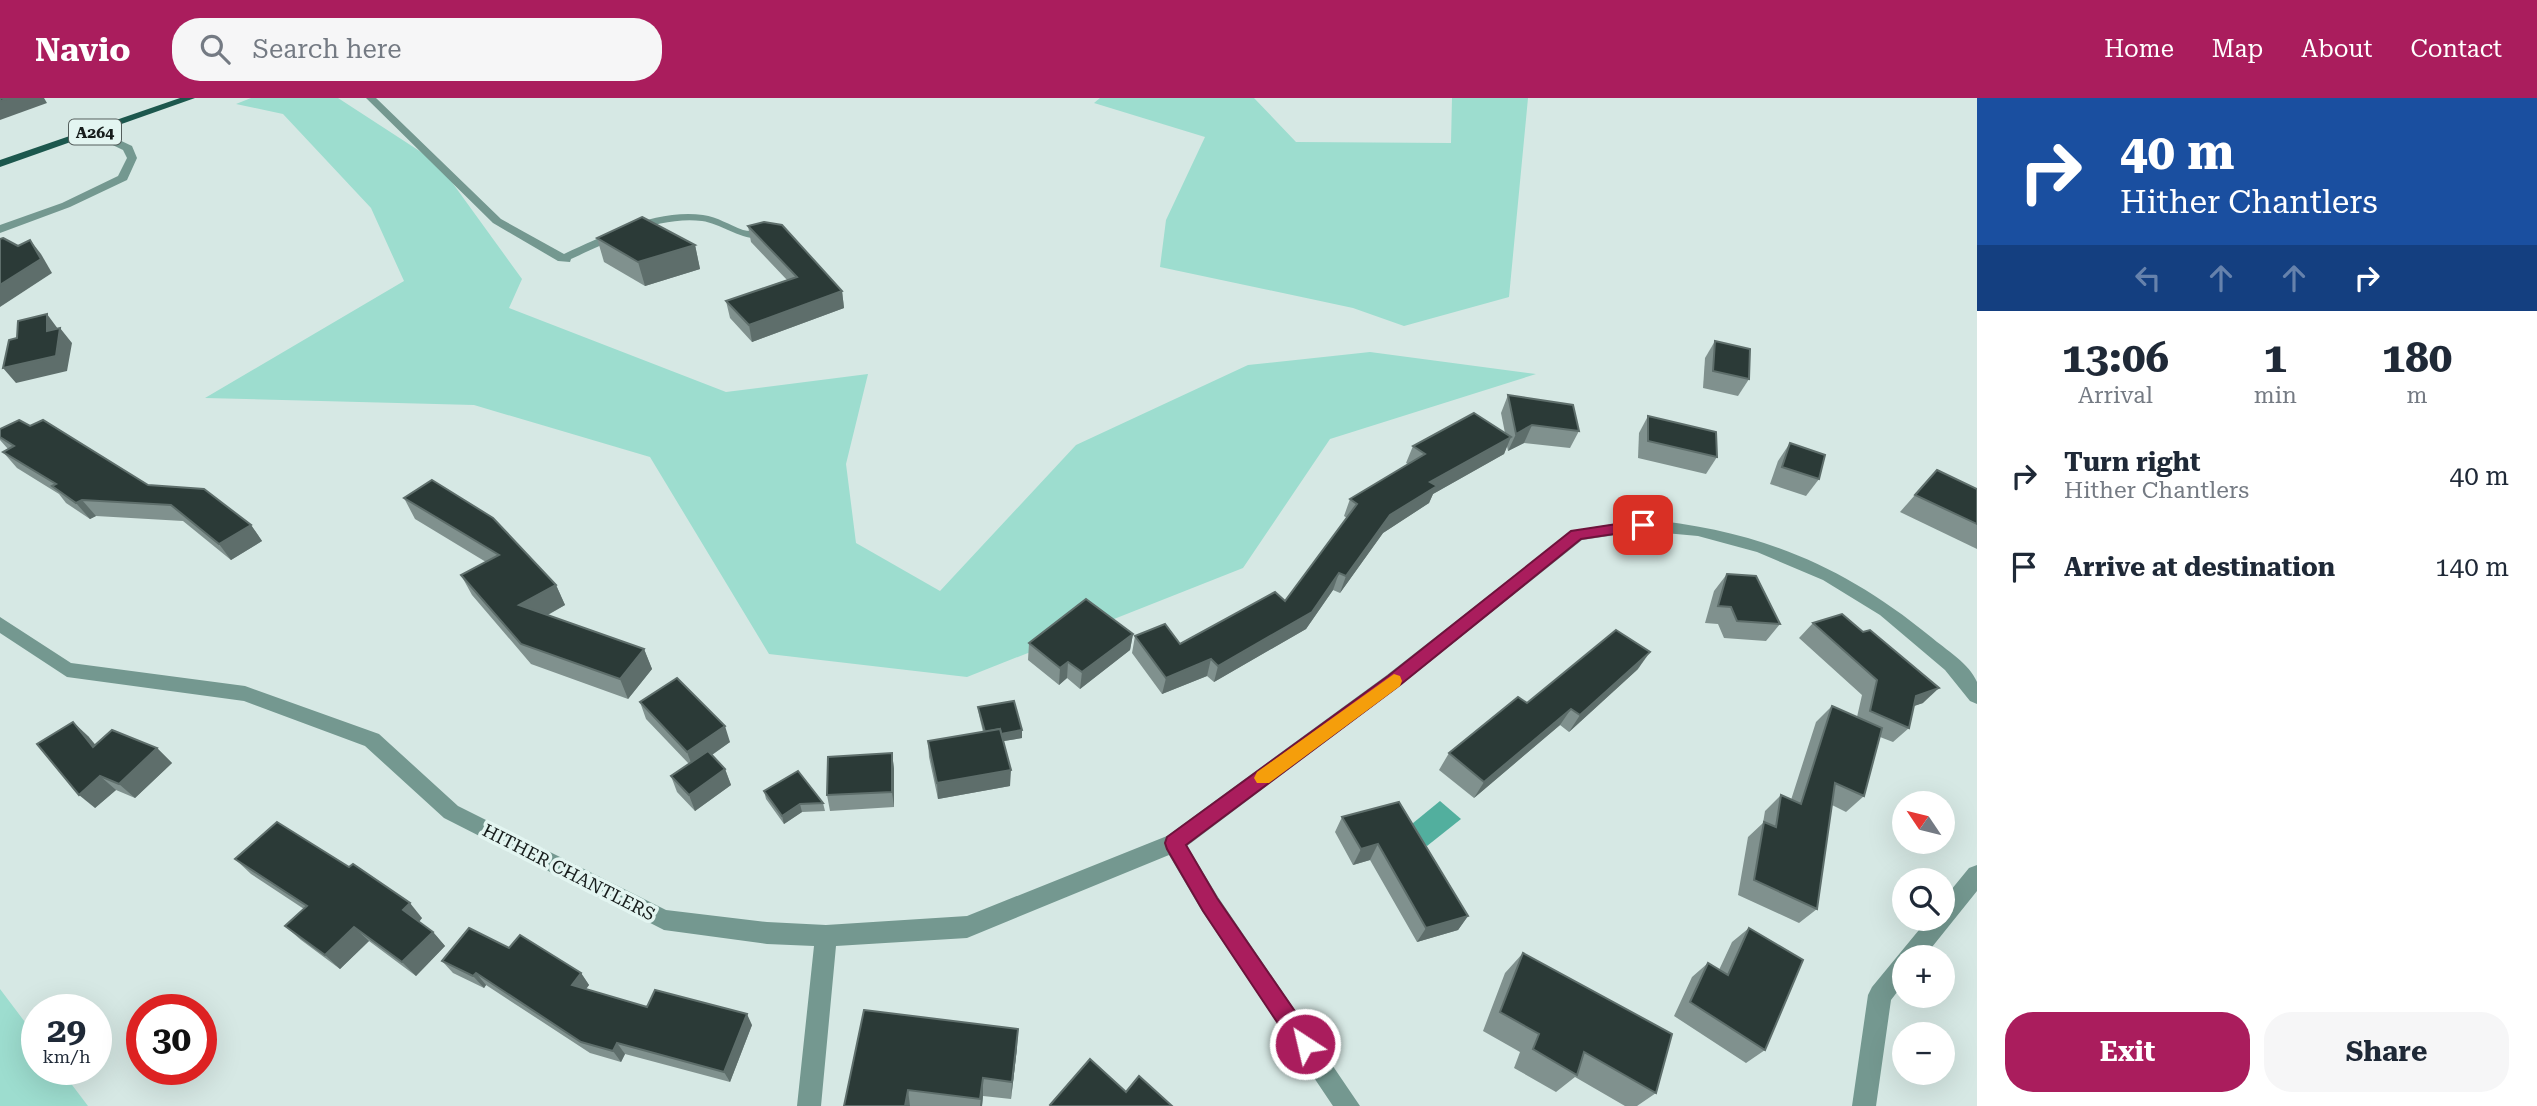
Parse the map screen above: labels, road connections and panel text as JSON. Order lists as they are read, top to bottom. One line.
{"streets":{"main road":["A264"],"street":["HITHER CHANTLERS"]},"north":"top left","page":{"header":"Navio","search":"Search here","nav":["Home","Map","About","Contact"],"turn":["40 m","Hither Chantlers"],"eta":["13:06","Arrival","1","min","180","m"],"list":[{"name":"Turn right","note":"Hither Chantlers","value":"40 m"},{"name":"Arrive at destination","value":"140 m"}],"map_buttons":["+","−"],"speed":"29 km/h","limit":"30","buttons":["Exit","Share"]}}
